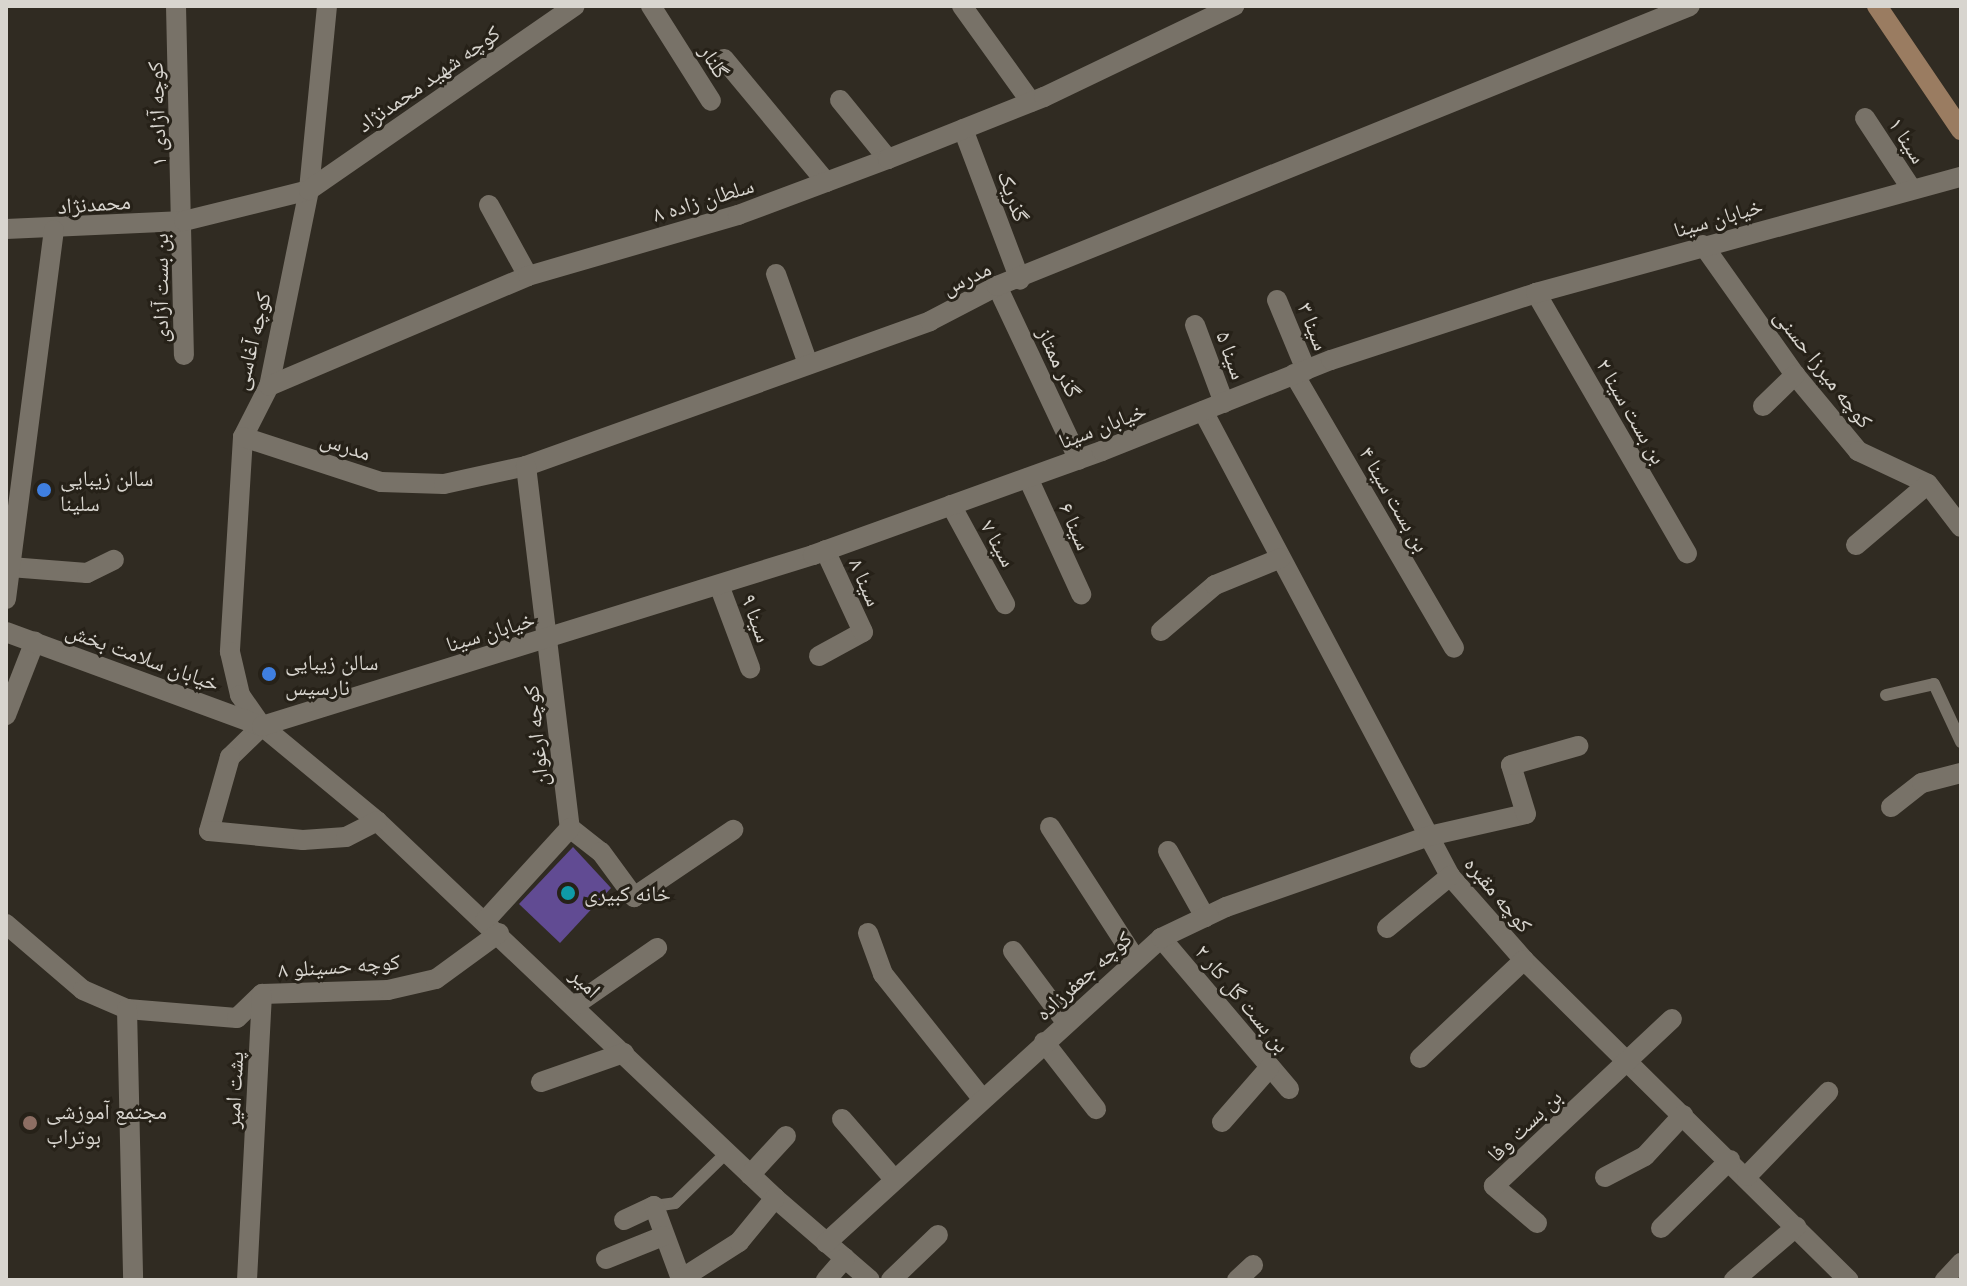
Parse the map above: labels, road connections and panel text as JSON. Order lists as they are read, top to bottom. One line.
{"streets":{"street":["گلنار","کوچه شهید محمدنژاد","کوچه آزادی ۱","سینا ۱","گذریک","سلطان زاده ۸","محمدنژاد","خیابان سینا","مدرس","بن بست آزادی","سینا ۳","کوچه آغاسی","سینا ۵","گذر ممتاز","کوچه میرزا حسنی","بن بست سینا ۲","بن بست سینا ۴","سینا ۶","سینا ۷","سینا ۸","سینا ۹","خیابان سلامت بخش","کوچه ارغوان","کوچه مقبره","کوچه حسینلو ۸","کوچه جعفرزاده","امیر","بن بست گل کار ۲","پشت امیر","بن بست وفا"]},"crossings":[["کوچه شهید محمدنژاد","محمدنژاد"],["کوچه شهید محمدنژاد","کوچه آغاسی"],["کوچه آزادی ۱","محمدنژاد"],["کوچه آزادی ۱","بن بست آزادی"],["سینا ۱","خیابان سینا"],["گذریک","سلطان زاده ۸"],["گذریک","مدرس"],["سلطان زاده ۸","کوچه آغاسی"],["محمدنژاد","بن بست آزادی"],["محمدنژاد","کوچه آغاسی"],["خیابان سینا","سینا ۳"],["خیابان سینا","کوچه آغاسی"],["خیابان سینا","سینا ۵"],["خیابان سینا","گذر ممتاز"],["خیابان سینا","کوچه میرزا حسنی"],["خیابان سینا","بن بست سینا ۲"],["خیابان سینا","بن بست سینا ۴"],["خیابان سینا","سینا ۶"],["خیابان سینا","سینا ۷"],["خیابان سینا","سینا ۸"],["خیابان سینا","سینا ۹"],["خیابان سینا","خیابان سلامت بخش"],["خیابان سینا","کوچه ارغوان"],["خیابان سینا","کوچه مقبره"],["خیابان سینا","امیر"],["مدرس","کوچه آغاسی"],["مدرس","گذر ممتاز"],["مدرس","کوچه ارغوان"],["سینا ۳","بن بست سینا ۴"],["کوچه آغاسی","خیابان سلامت بخش"],["کوچه آغاسی","امیر"],["خیابان سلامت بخش","امیر"],["کوچه ارغوان","کوچه حسینلو ۸"],["کوچه مقبره","کوچه جعفرزاده"],["کوچه مقبره","بن بست وفا"],["کوچه حسینلو ۸","امیر"],["کوچه حسینلو ۸","پشت امیر"],["کوچه جعفرزاده","امیر"],["کوچه جعفرزاده","بن بست گل کار ۲"]],"places":["سالن زیبایی سلینا","سالن زیبایی نارسیس","خانه کبیری","مجتمع آموزشی بوتراب"]}
